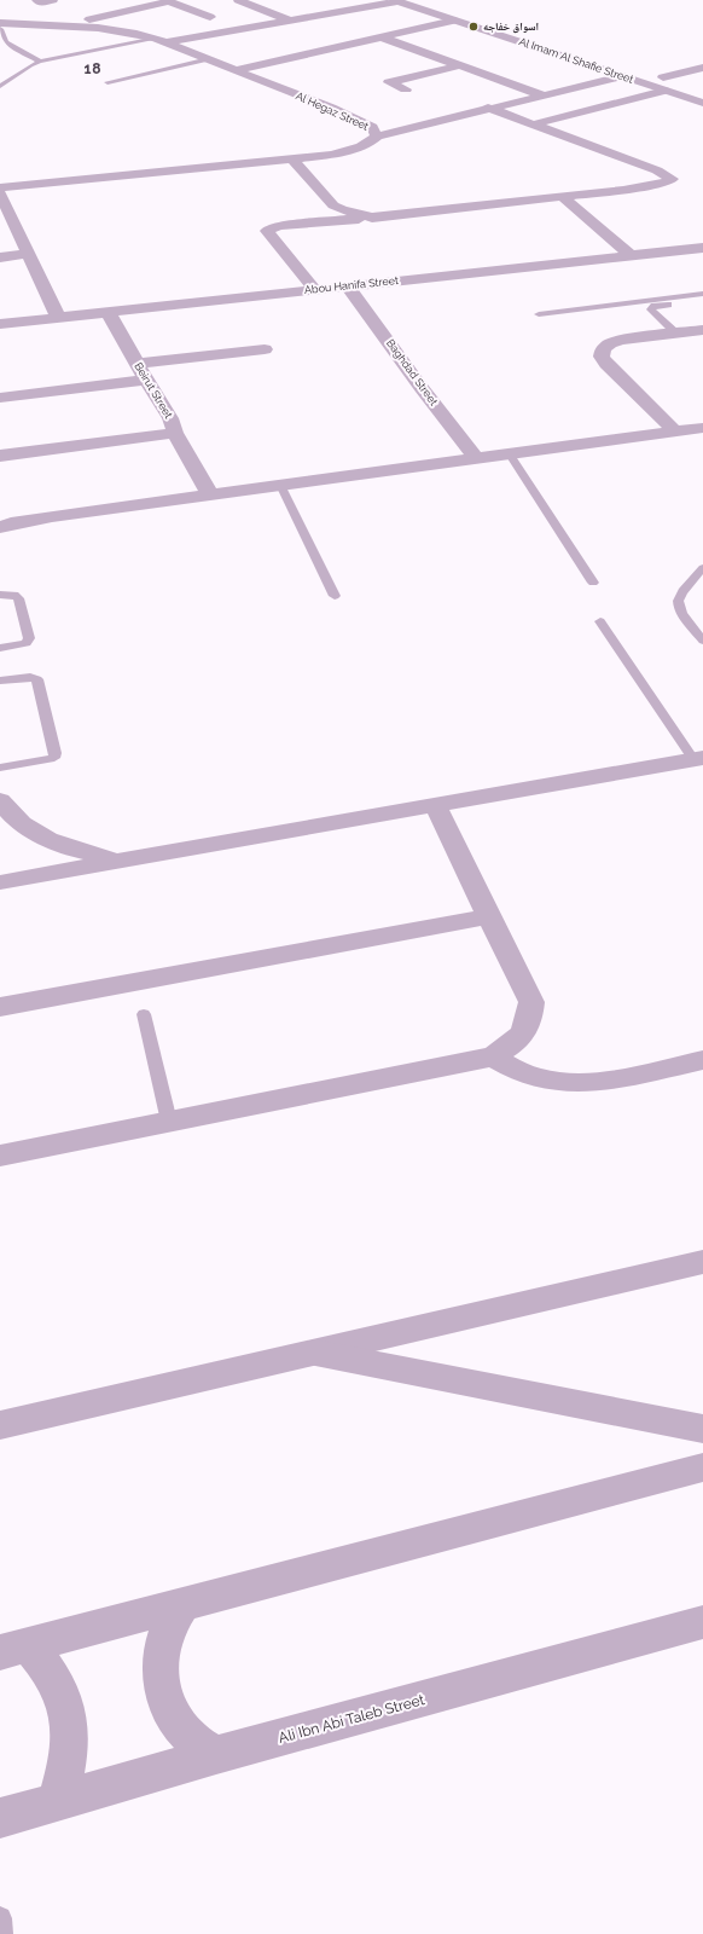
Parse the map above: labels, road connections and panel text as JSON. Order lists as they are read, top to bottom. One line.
{"streets":{"street":["Al Imam Al Shafie Street","Al Hegaz Street","Abou Hanifa Street","Baghdad Street","Beirut Street","Ali Ibn Abi Taleb Street"]},"crossings":[["Abou Hanifa Street","Baghdad Street"],["Abou Hanifa Street","Beirut Street"]],"districts":["18"],"places":["اسواق خفاجه"]}
